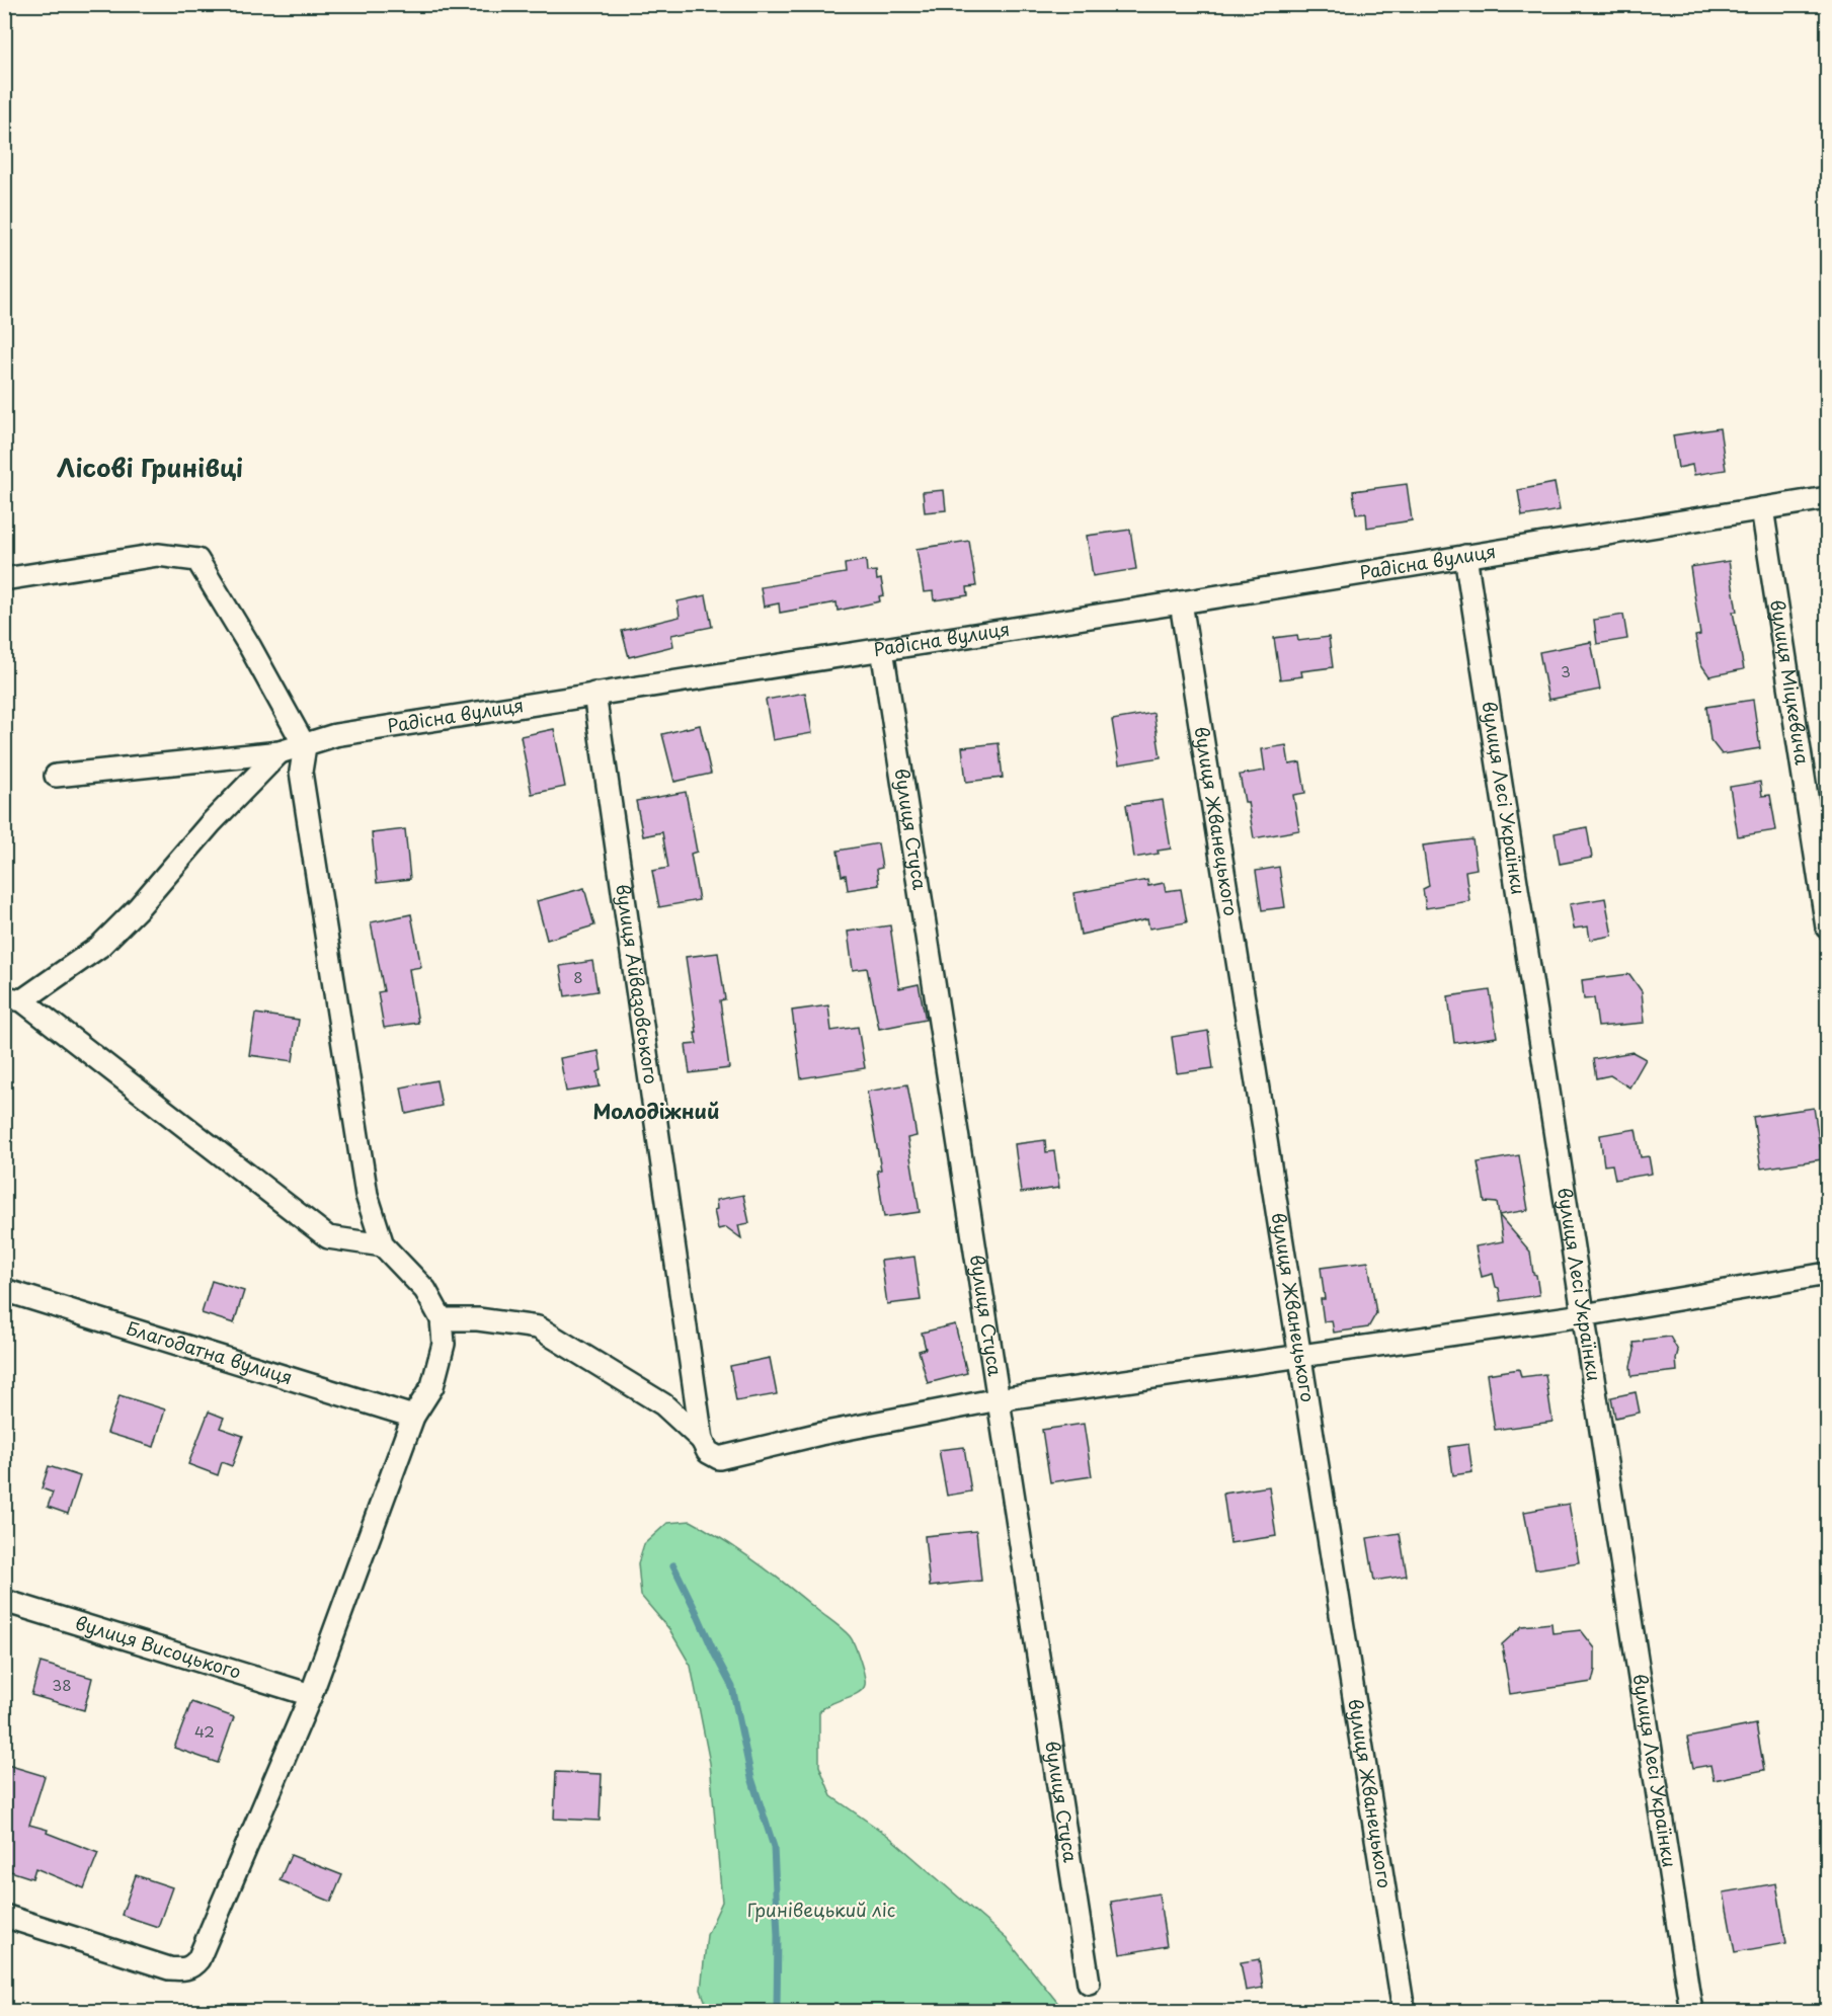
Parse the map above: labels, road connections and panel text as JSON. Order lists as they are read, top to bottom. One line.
{"streets":{"street":["Радісна вулиця","вулиця Міцкевича","вулиця Лесі Українки","вулиця Жванецького","вулиця Стуса","вулиця Айвазовського","Благодатна вулиця","вулиця Висоцького"]},"crossings":[["Радісна вулиця","вулиця Міцкевича"],["Радісна вулиця","вулиця Лесі Українки"],["Радісна вулиця","вулиця Жванецького"],["Радісна вулиця","вулиця Стуса"],["Радісна вулиця","вулиця Айвазовського"]],"districts":["Лісові Гринівці","Молодіжний"],"parks":["Гринівецький ліс"],"house_numbers":["3","8","38","42"]}
